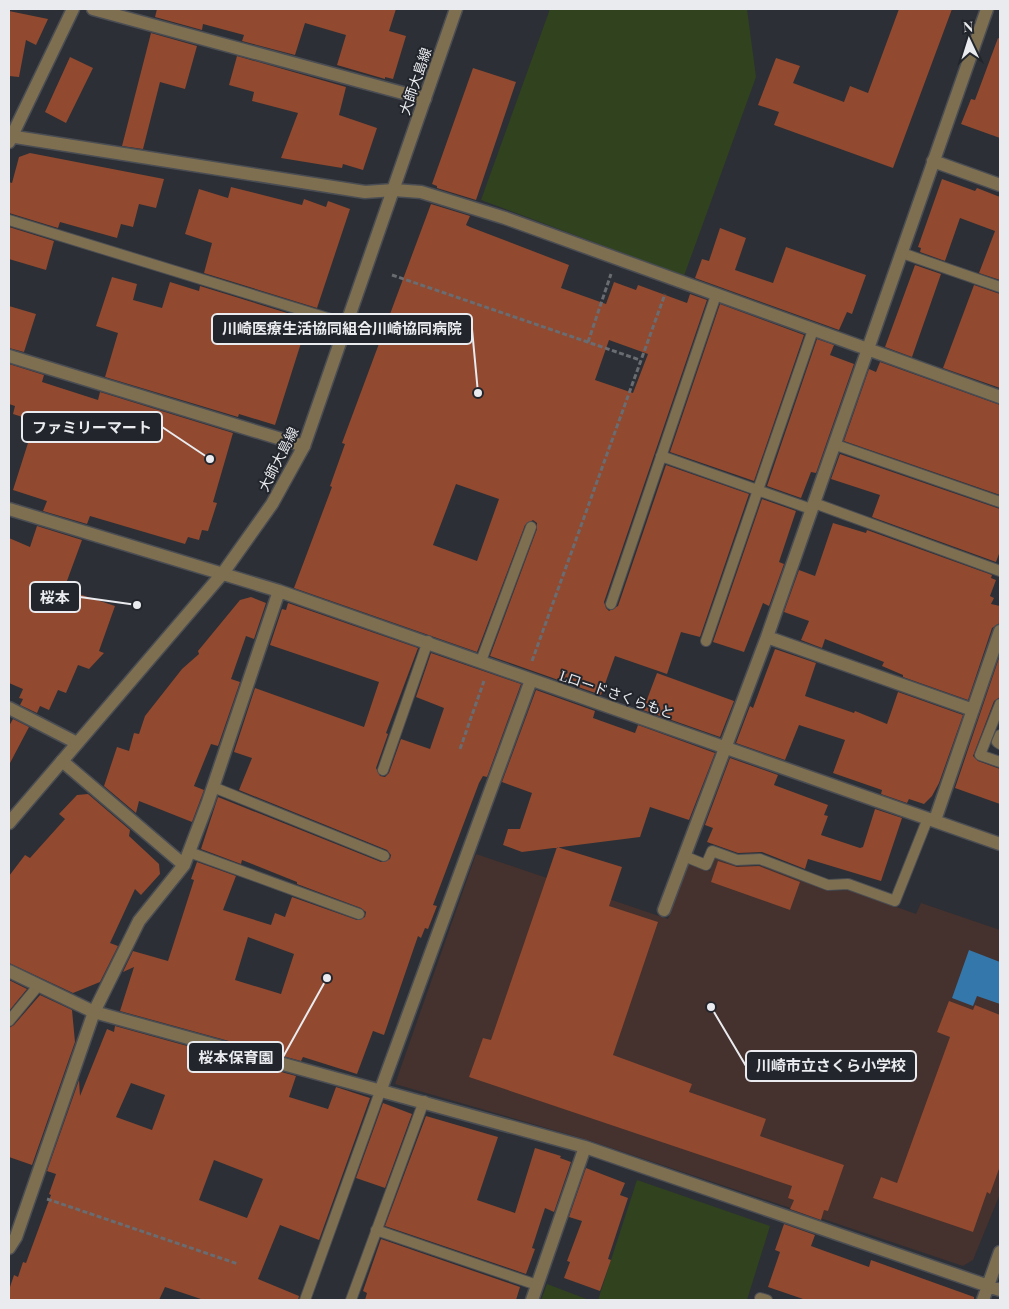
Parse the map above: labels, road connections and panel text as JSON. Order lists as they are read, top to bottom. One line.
{"streets":{"street":["大師大島線","Lロードさくらもと"]},"crossings":[["大師大島線","Lロードさくらもと"]],"places":["川崎医療生活協同組合川崎協同病院","ファミリーマート","桜本","桜本保育園","川崎市立さくら小学校"],"north":"top"}
